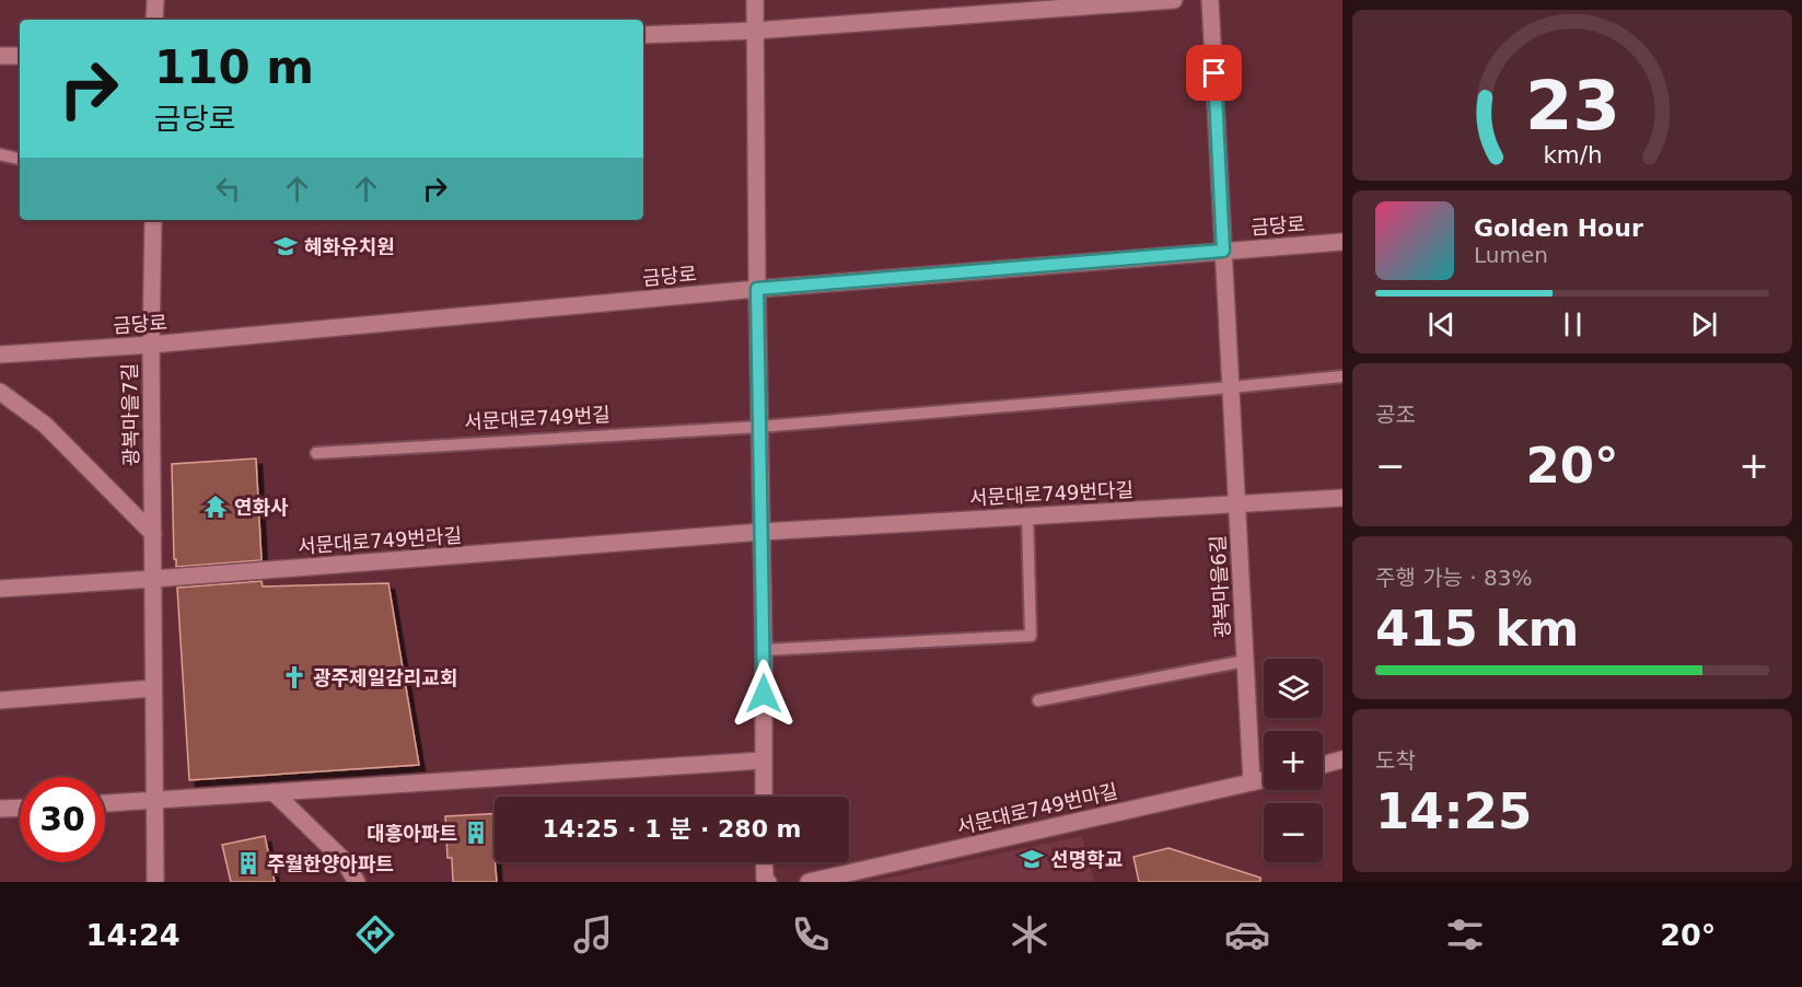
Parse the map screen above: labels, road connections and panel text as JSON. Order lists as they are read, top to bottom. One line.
{"streets":{"street":["금당로","광복마을7길","서문대로749번다길","서문대로749번라길","광복마을6길","서문대로749번마길"],"lane":["서문대로749번길"]},"crossings":[["금당로","광복마을7길"],["금당로","광복마을6길"],["광복마을7길","서문대로749번라길"],["서문대로749번길","광복마을6길"],["서문대로749번다길","서문대로749번라길"],["서문대로749번다길","광복마을6길"],["광복마을6길","서문대로749번마길"]],"places":{"school or university":["혜화유치원","선명학교"],"temple":["연화사"],"church":["광주제일감리교회"],"building":["대흥아파트","주월한양아파트"]},"page":{"turn":["110 m","금당로"],"song":["Golden Hour","Lumen"],"tile":["공조",["주행 가능 · 83%","415 km"],["도착","14:25"]],"heat":["−","20°","+"],"map_buttons":["+","−"],"limit":"30","trip":"14:25 · 1 분 · 280 m","tabs":["14:24","20°"],"gauge":["23","km/h"]}}
